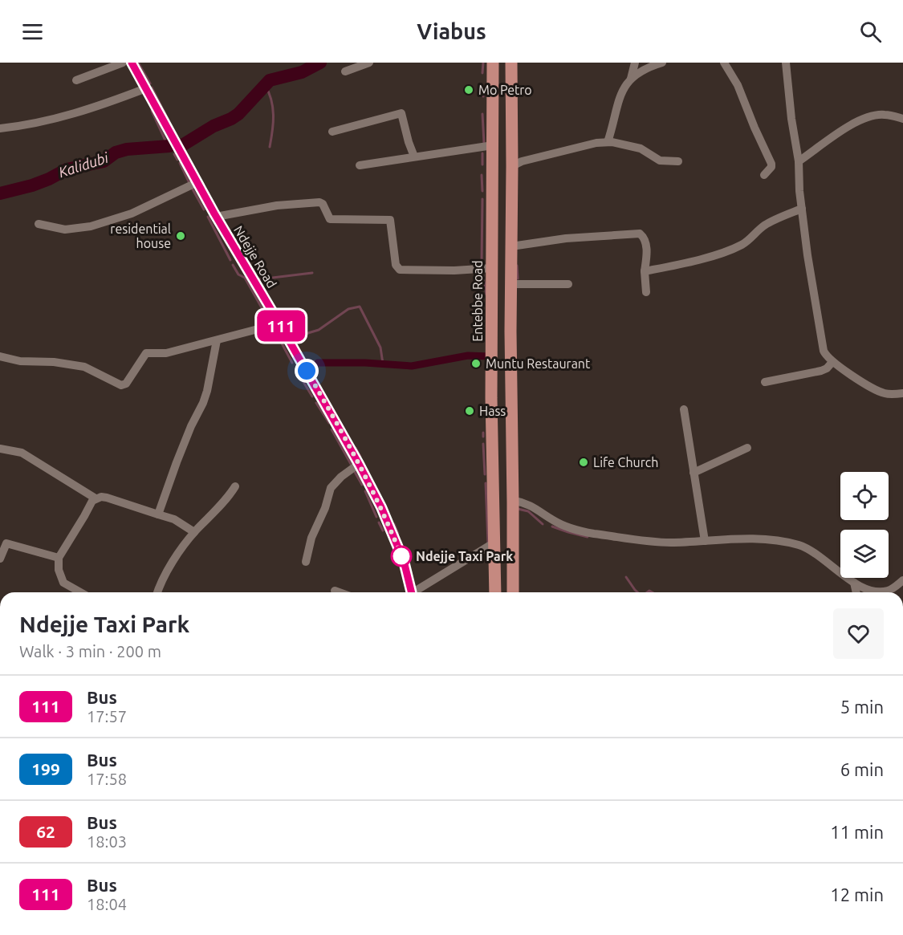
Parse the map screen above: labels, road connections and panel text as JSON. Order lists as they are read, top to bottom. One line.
{"streets":{"main road":["Entebbe Road"],"street":["Ndejje Road"]},"water":["Kalidubi"],"places":["Mo Petro","residential house","Muntu Restaurant","Hass","Life Church","Ndejje Taxi Park"],"lines":["bus line 111"],"page":{"header":"Viabus","on_map":"111","heading":["Ndejje Taxi Park","Walk · 3 min · 200 m"],"list":[{"mark":"111","name":"Bus","note":"17:57","value":"5 min"},{"mark":"199","name":"Bus","note":"17:58","value":"6 min"},{"mark":"62","name":"Bus","note":"18:03","value":"11 min"},{"mark":"111","name":"Bus","note":"18:04","value":"12 min"}]}}
